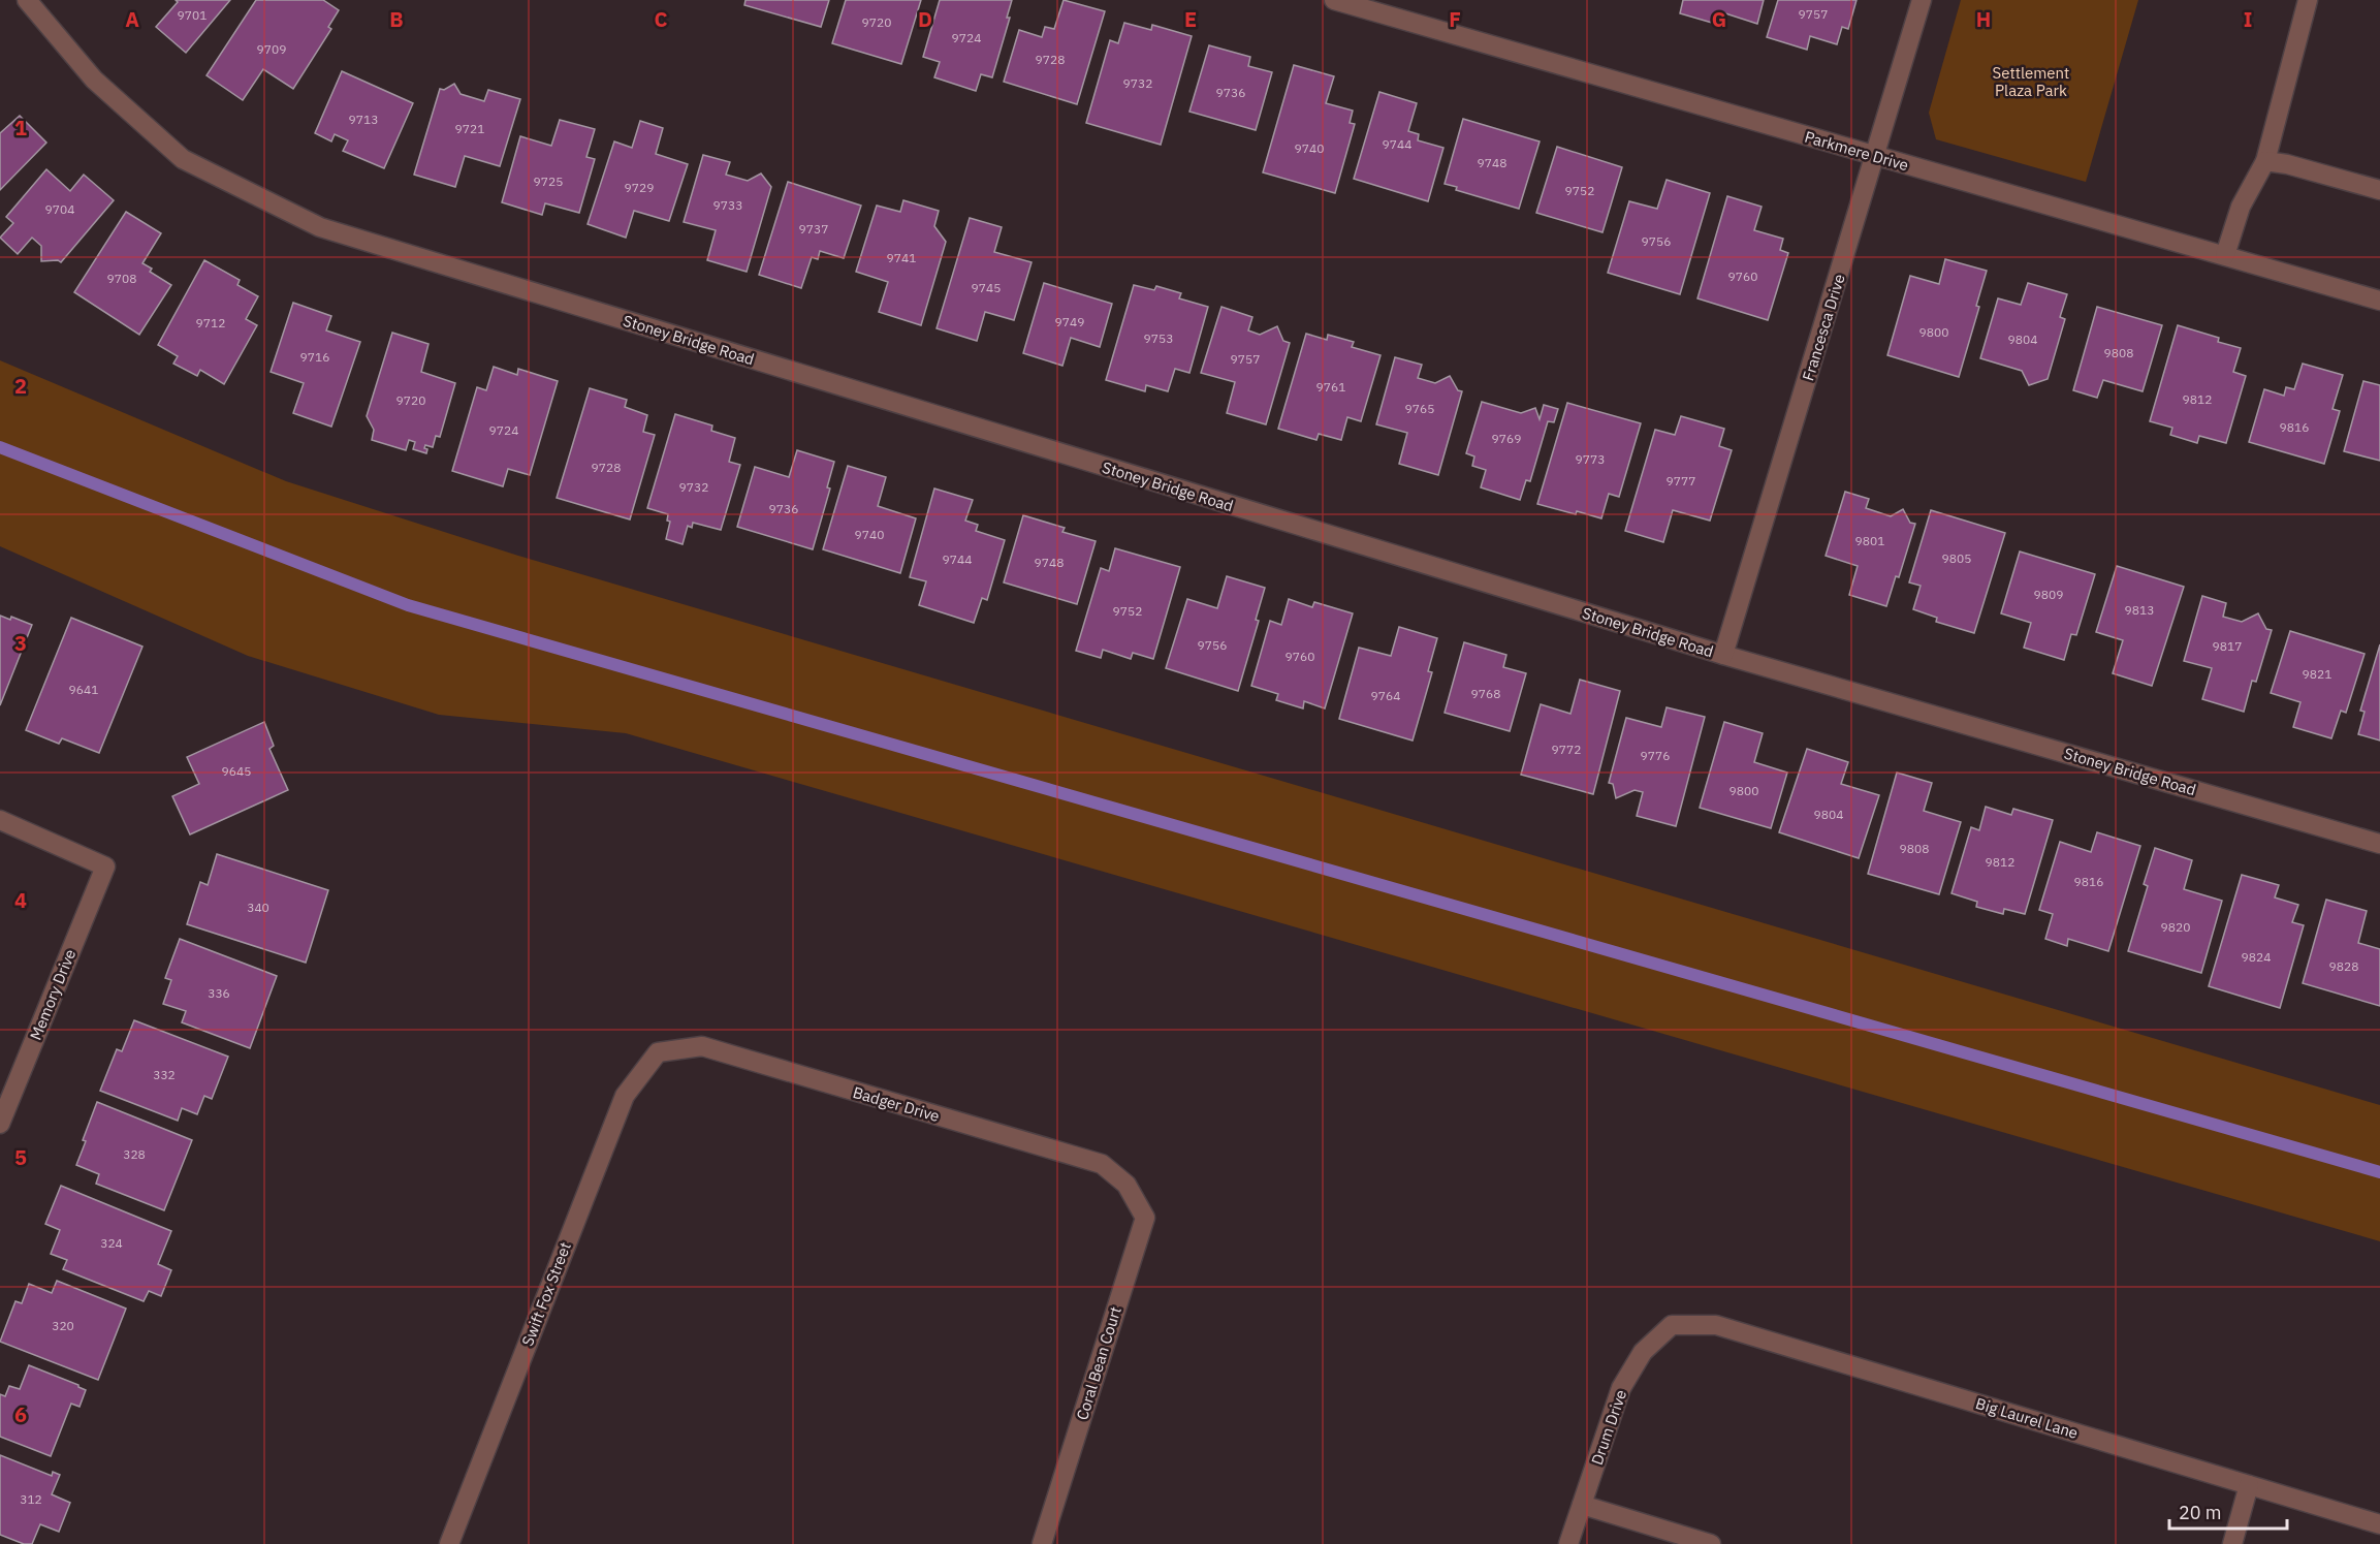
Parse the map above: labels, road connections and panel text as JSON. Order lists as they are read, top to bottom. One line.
{"streets":{"street":["Parkmere Drive","Francesca Drive","Stoney Bridge Road","Memory Drive","Badger Drive","Swift Fox Street","Coral Bean Court","Big Laurel Lane","Drum Drive"]},"crossings":[["Parkmere Drive","Francesca Drive"],["Francesca Drive","Stoney Bridge Road"],["Badger Drive","Swift Fox Street"],["Badger Drive","Coral Bean Court"],["Big Laurel Lane","Drum Drive"]],"parks":["Settlement Plaza Park"],"house_numbers":["9757","9701","9720","9724","9709","9728","9732","9736","9713","9721","9744","9740","9748","9725","9729","9752","9733","9704","9737","9756","9741","9760","9708","9745","9749","9712","9800","9753","9804","9808","9716","9757","9761","9812","9720","9765","9816","9724","9769","9773","9728","9777","9732","9736","9740","9801","9805","9744","9748","9809","9813","9752","9756","9817","9760","9821","9641","9768","9764","9772","9776","9645","9800","9804","9808","9812","9816","340","9820","9824","9828","336","332","328","324","320","312"],"scale_bar":"20 m","grid":{"columns":["A","B","C","D","E","F","G","H","I"],"rows":["1","2","3","4","5","6"]}}
